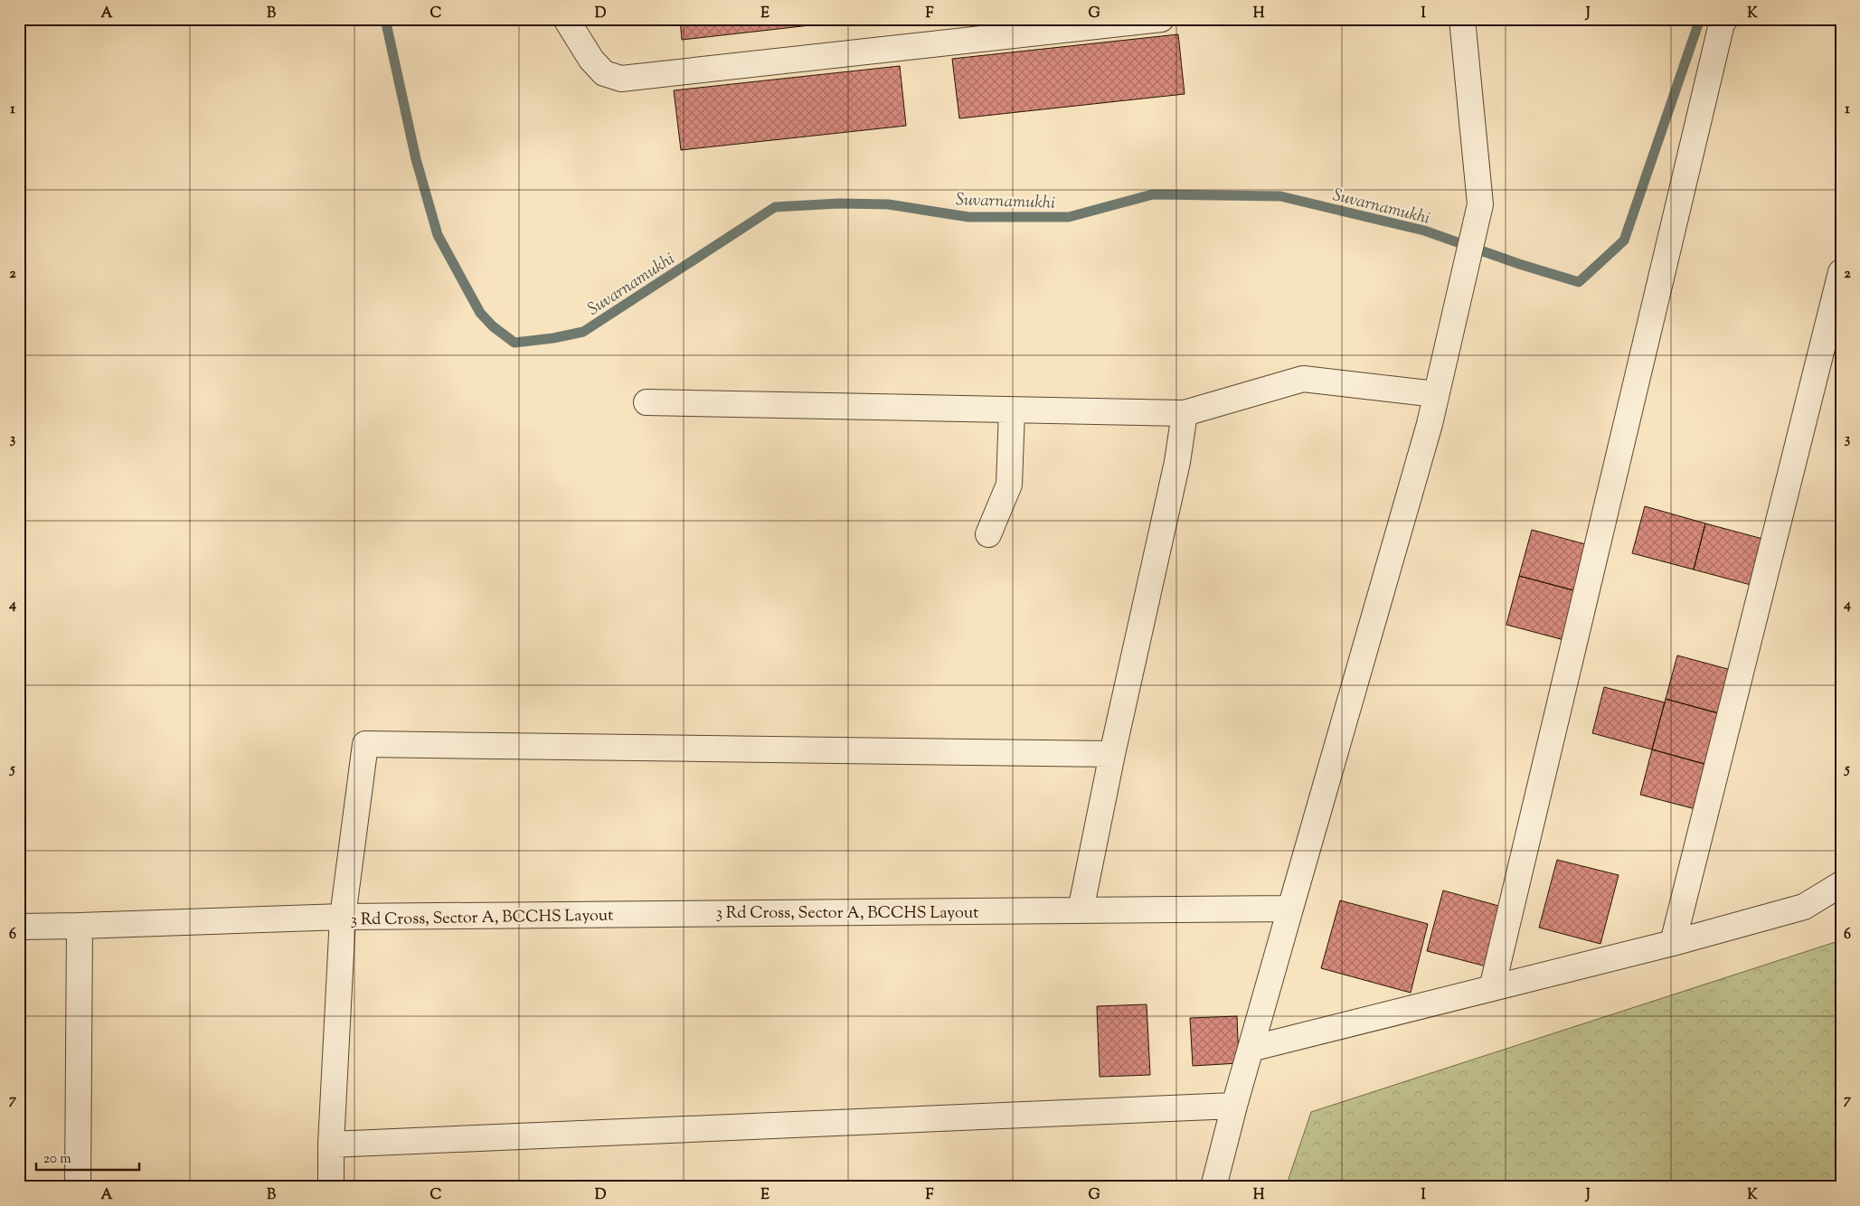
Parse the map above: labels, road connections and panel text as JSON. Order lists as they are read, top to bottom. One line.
{"streets":{"street":["3 Rd Cross, Sector A, BCCHS Layout"]},"water":["Suvarnamukhi"],"scale_bar":"20 m","grid":{"columns":["A","B","C","D","E","F","G","H","I","J","K"],"rows":["1","2","3","4","5","6","7"]}}
